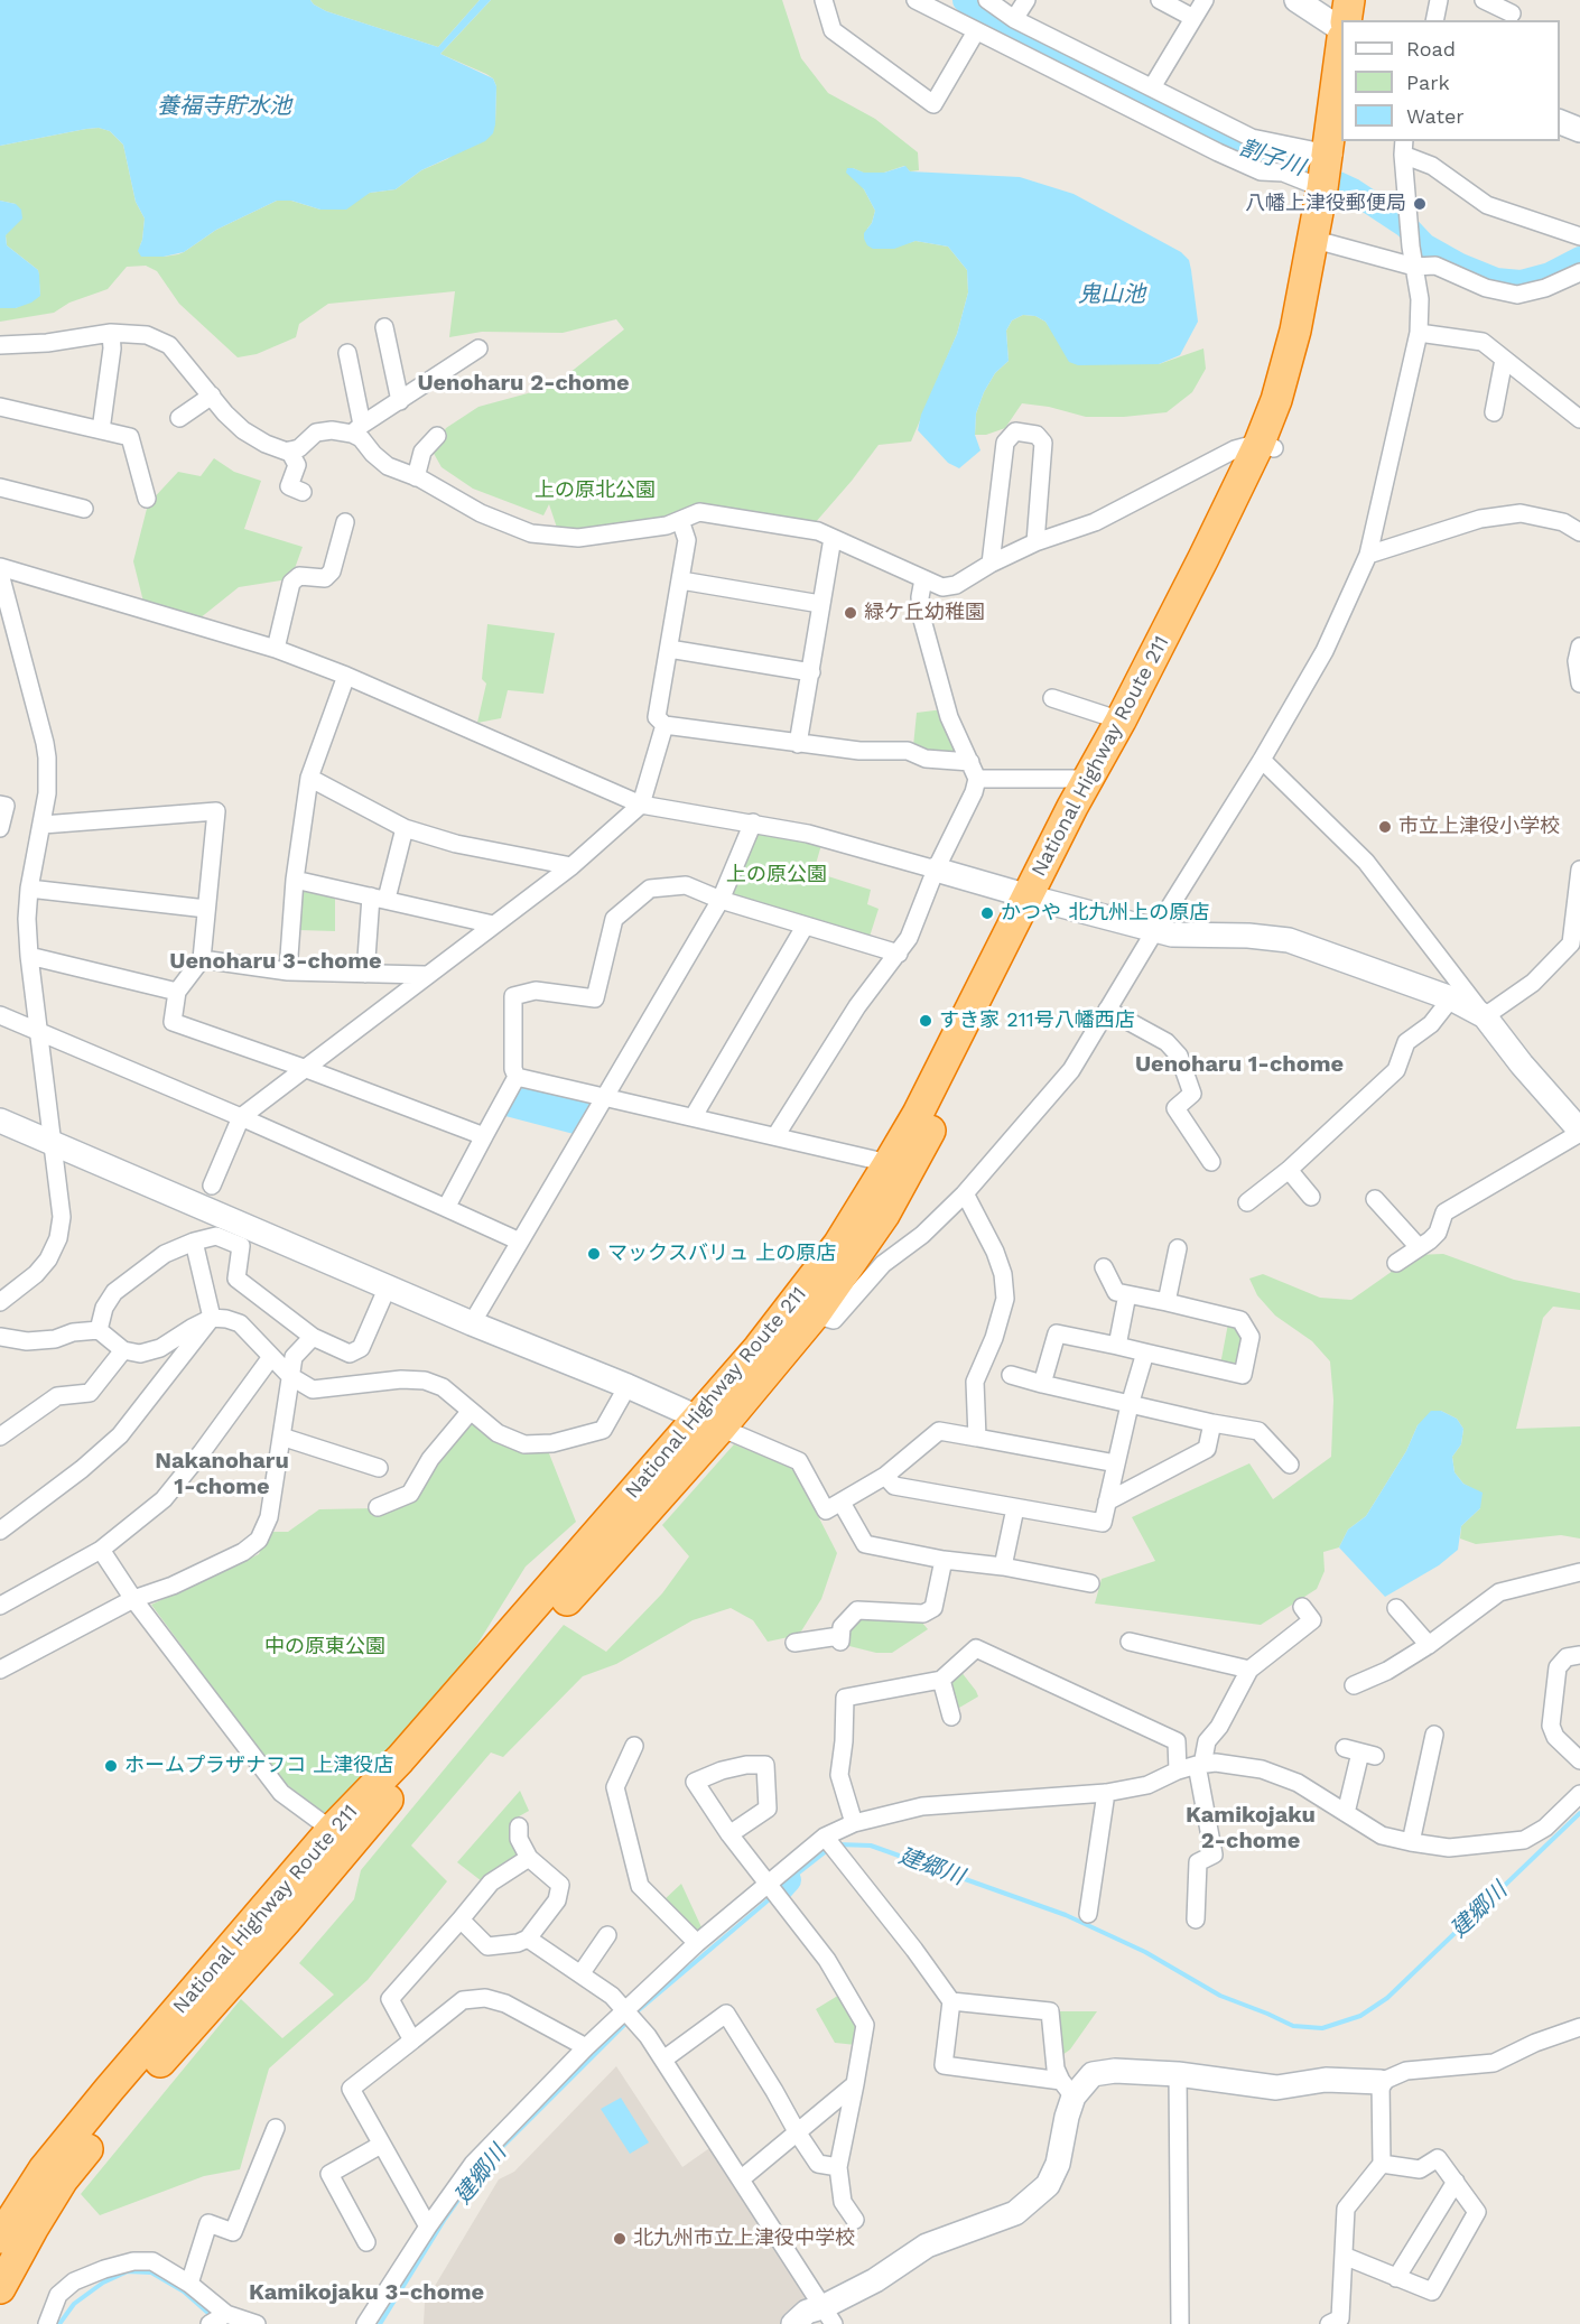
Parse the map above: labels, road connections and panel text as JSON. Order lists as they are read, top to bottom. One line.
{"streets":{"highway":["National Highway Route 211"]},"districts":["Uenoharu 2-chome","Uenoharu 3-chome","Uenoharu 1-chome","Nakanoharu 1-chome","Kamikojaku 2-chome","Kamikojaku 3-chome"],"water":["養福寺貯水池","割子川","鬼山池","建郷川"],"parks":["上の原北公園","上の原公園","中の原東公園"],"places":["八幡上津役郵便局","緑ケ丘幼稚園","市立上津役小学校","かつや 北九州上の原店","すき家 211号八幡西店","マックスバリュ 上の原店","ホームプラザナフコ 上津役店","北九州市立上津役中学校"],"legend":["Road","Park","Water"]}
